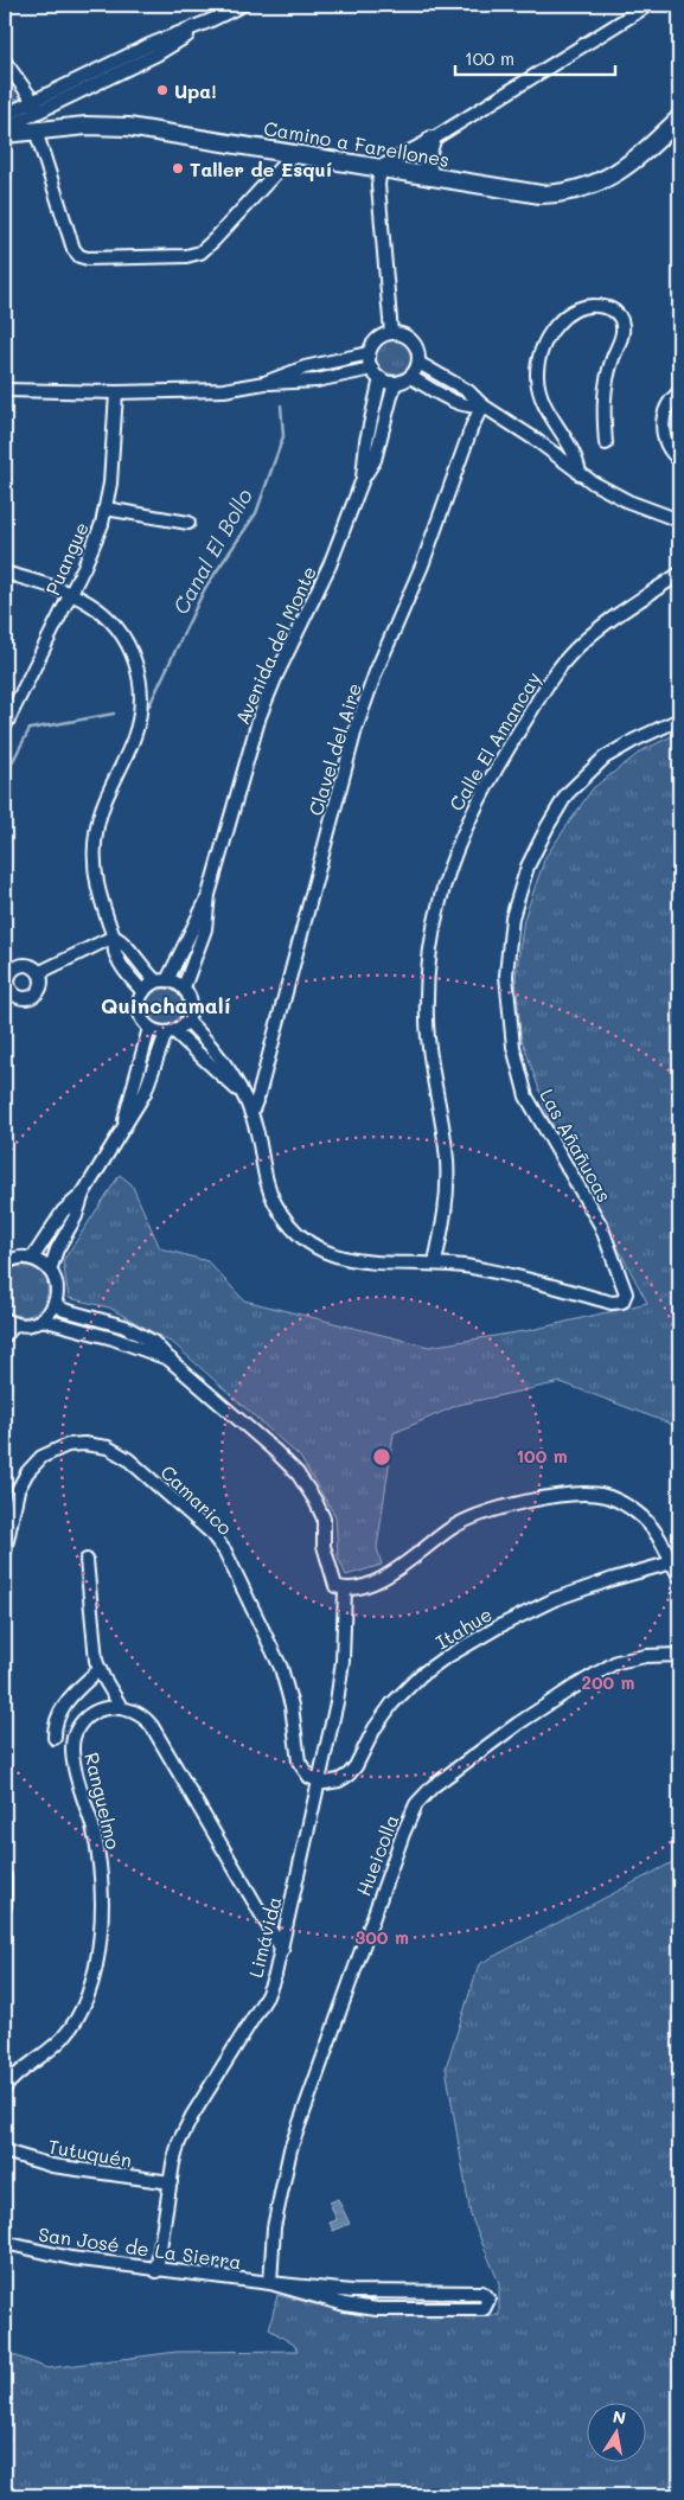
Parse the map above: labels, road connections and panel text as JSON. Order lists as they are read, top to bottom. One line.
{"streets":{"main road":["Camino a Farellones"],"street":["Puangue","Avenida del Monte","Calle El Amancay","Clavel del Aire","Las Añañucas","Camarico","Itahue","Ranguelmo","Hueicolla","Limávida","Tutuquén","San José de La Sierra"]},"crossings":[["Calle El Amancay","Las Añañucas"],["Camarico","Itahue"],["Camarico","Limávida"],["Itahue","Limávida"],["Hueicolla","San José de La Sierra"],["Limávida","Tutuquén"],["Limávida","San José de La Sierra"]],"districts":["Quinchamalí"],"water":["Canal El Bollo"],"places":["Upa!","Taller de Esquí"],"scale_bar":"100 m","north":"top","rings":["100 m","200 m","300 m"]}
